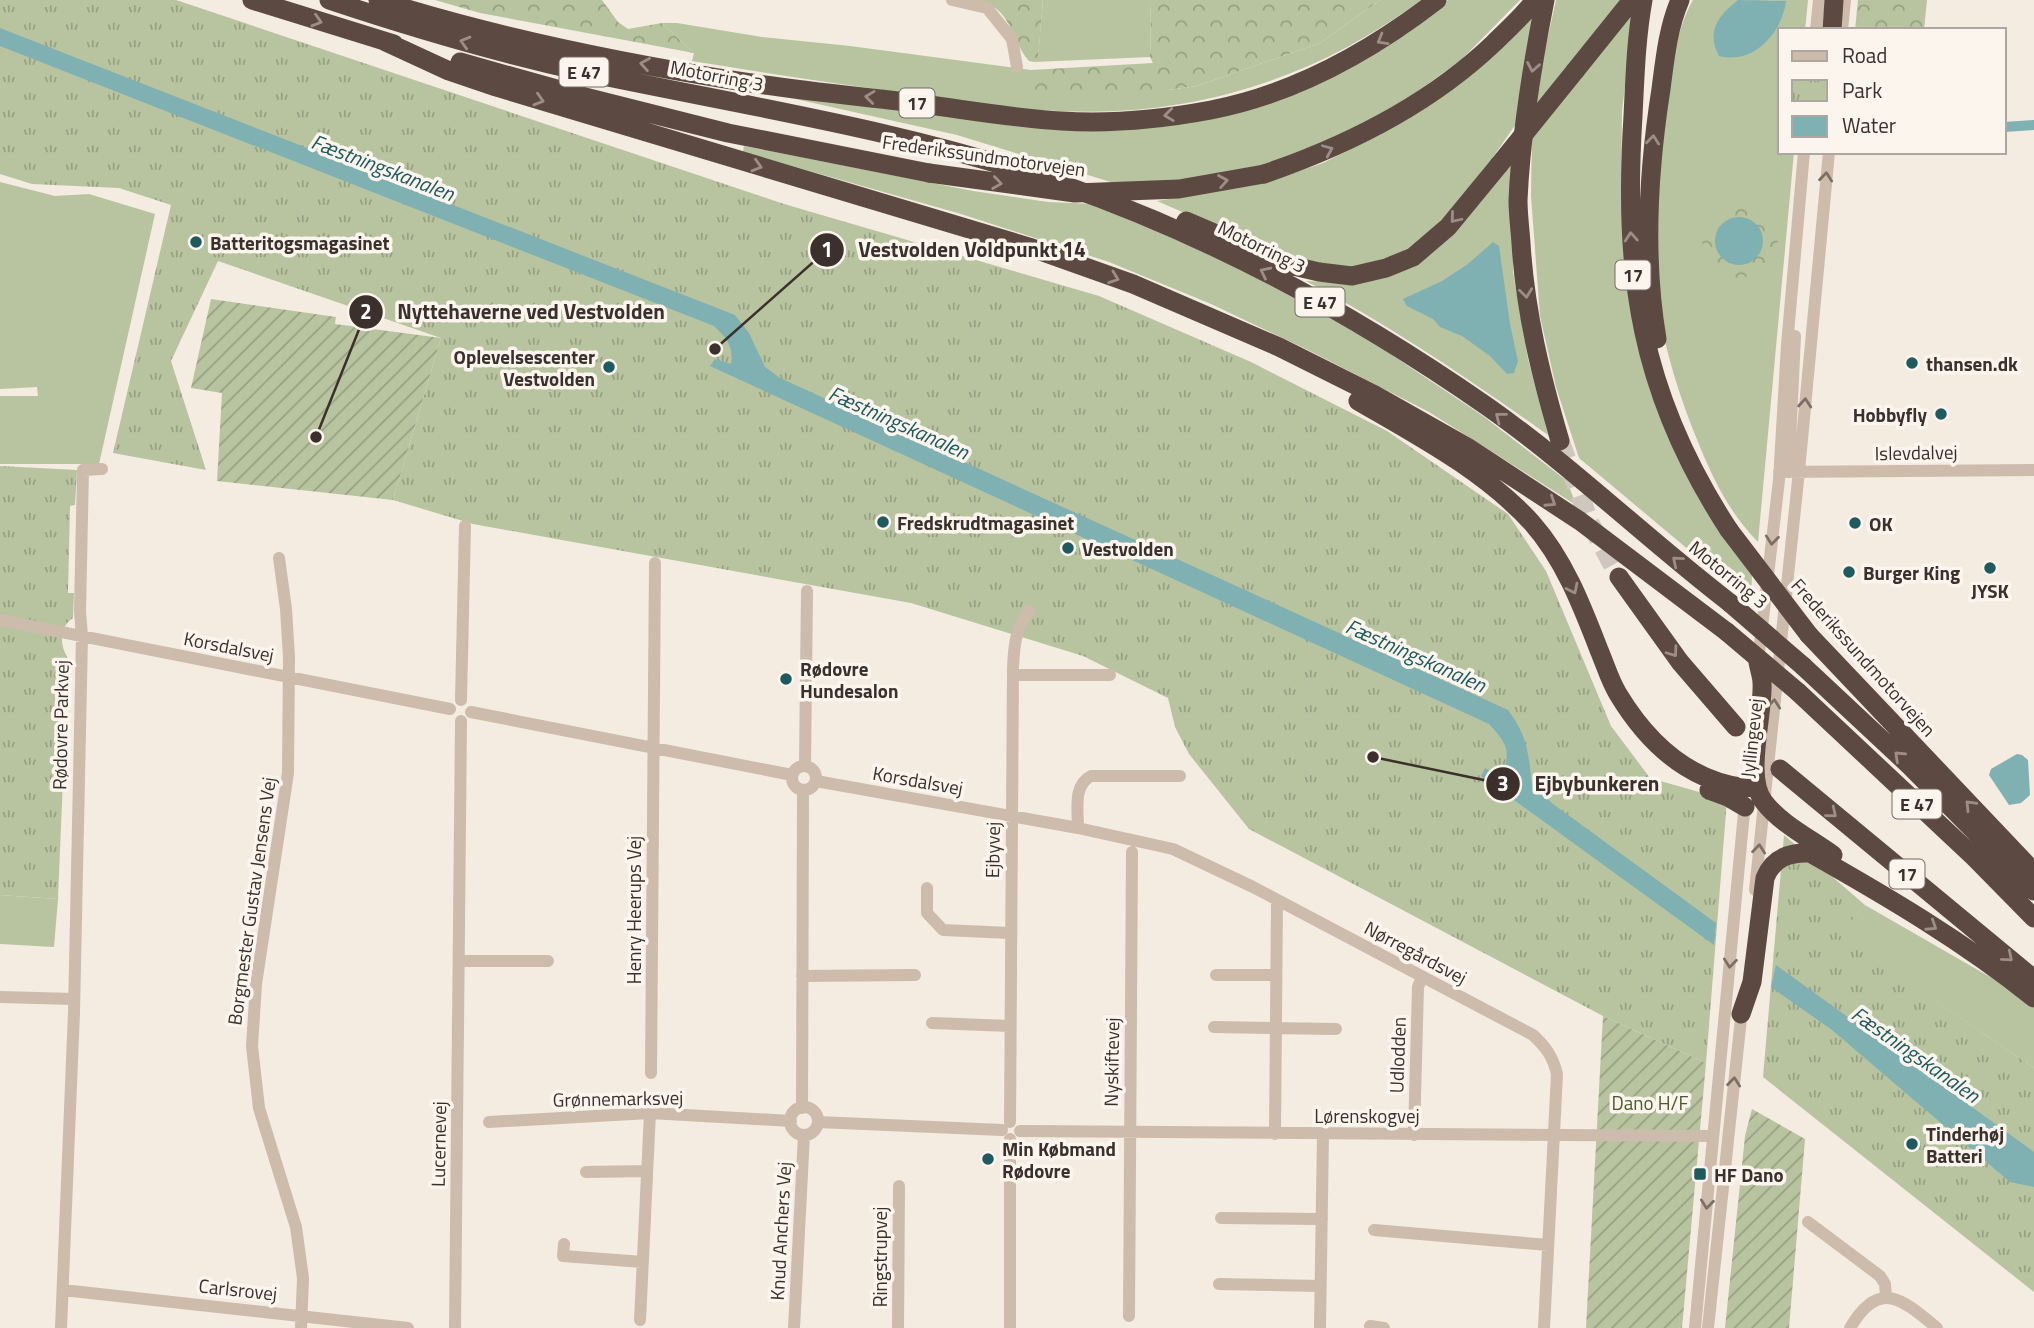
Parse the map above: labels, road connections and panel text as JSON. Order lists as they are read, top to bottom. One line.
{"streets":{"highway":["E 47","Motorring 3","17","Frederikssundmotorvejen"],"street":["Islevdalvej","Korsdalsvej","Rødovre Parkvej","Jyllingevej","Ejbyvej","Borgmester Gustav Jensens Vej","Henry Heerups Vej","Nørregårdsvej","Udlodden","Nyskiftevej","Grønnemarksvej","Lørenskogvej","Lucernevej","Knud Anchers Vej","Ringstrupvej","Carlsrovej"]},"crossings":[["E 47","Frederikssundmotorvejen"],["17","Jyllingevej"],["Islevdalvej","Jyllingevej"],["Korsdalsvej","Rødovre Parkvej"],["Korsdalsvej","Ejbyvej"],["Korsdalsvej","Borgmester Gustav Jensens Vej"],["Korsdalsvej","Nørregårdsvej"],["Korsdalsvej","Lucernevej"],["Rødovre Parkvej","Carlsrovej"],["Jyllingevej","Lørenskogvej"],["Ejbyvej","Nørregårdsvej"],["Ejbyvej","Lørenskogvej"],["Borgmester Gustav Jensens Vej","Carlsrovej"],["Nørregårdsvej","Udlodden"],["Nørregårdsvej","Lørenskogvej"],["Udlodden","Lørenskogvej"],["Nyskiftevej","Lørenskogvej"],["Grønnemarksvej","Knud Anchers Vej"]],"water":["Fæstningskanalen"],"parks":["Dano H/F"],"places":{"other":["Batteritogsmagasinet","Vestvolden Voldpunkt 14","thansen.dk","Oplevelsescenter Vestvolden","Hobbyfly","Nyttehaverne ved Vestvolden","Fredskrudtmagasinet","OK","Vestvolden","JYSK","Burger King","Rødovre Hundesalon","Ejbybunkeren","Tinderhøj Batteri","Min Købmand Rødovre"],"transit":["HF Dano"]},"legend":["Road","Park","Water"]}
